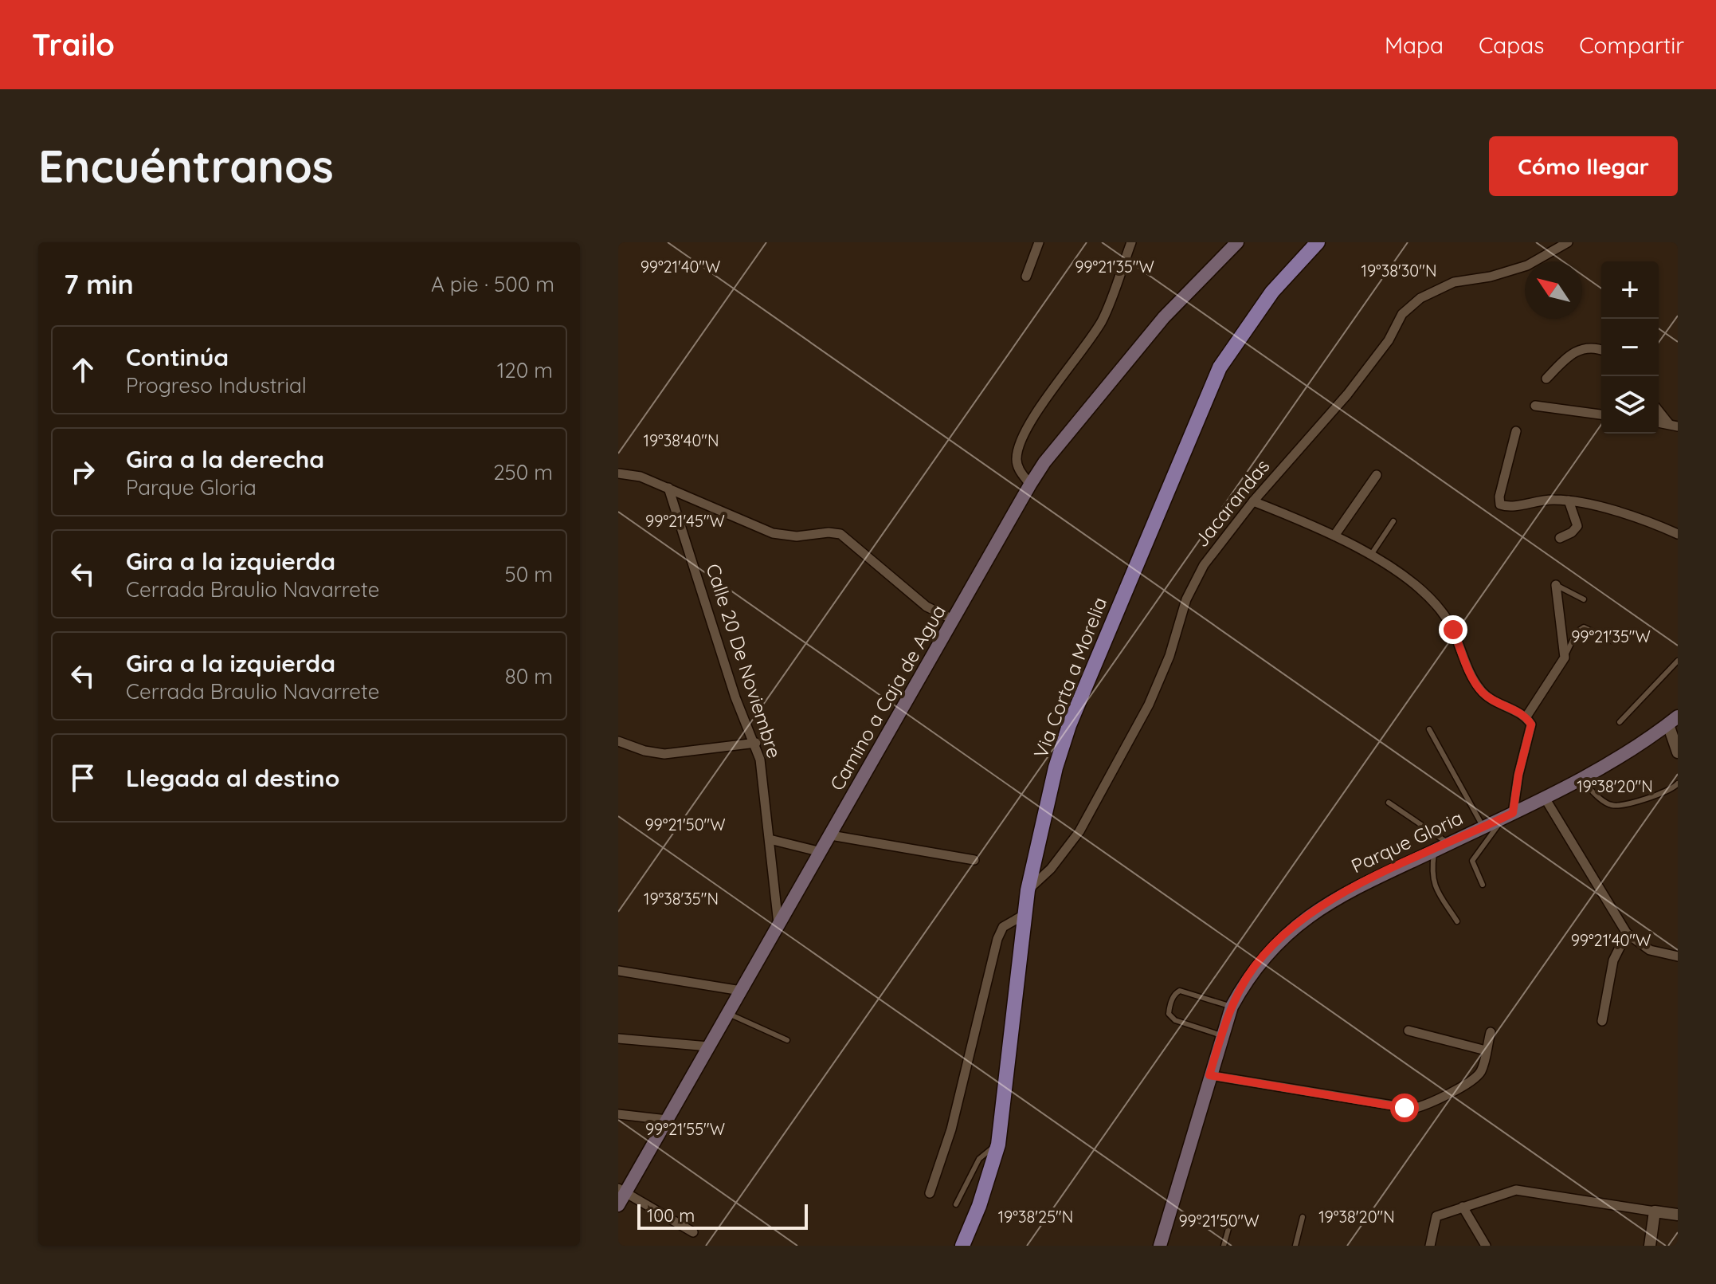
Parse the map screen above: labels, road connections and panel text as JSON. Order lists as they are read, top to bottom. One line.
{"streets":{"main road":["Via Corta a Morelia","Camino a Caja de Agua","Parque Gloria"],"street":["Jacarandas","Calle 20 De Noviembre"]},"crossings":[["Jacarandas","Via Corta a Morelia"],["Calle 20 De Noviembre","Camino a Caja de Agua"]],"scale_bar":"100 m","north":"top left","page":{"header":"Trailo","nav":["Mapa","Capas","Compartir"],"buttons":"Cómo llegar","title":"Encuéntranos","heading":["7 min","A pie · 500 m"],"map_buttons":["+","−"],"list":[["Continúa","Progreso Industrial","120 m"],["Gira a la derecha","Parque Gloria","250 m"],["Gira a la izquierda","Cerrada Braulio Navarrete","50 m"],["Gira a la izquierda","Cerrada Braulio Navarrete","80 m"],"Llegada al destino"],"scale":"100 m"},"coordinates":["99°21'40\"W","99°21'35\"W","19°38'30\"N","19°38'40\"N","99°21'45\"W","19°38'20\"N","99°21'50\"W","19°38'35\"N","99°21'55\"W","19°38'25\"N"]}
